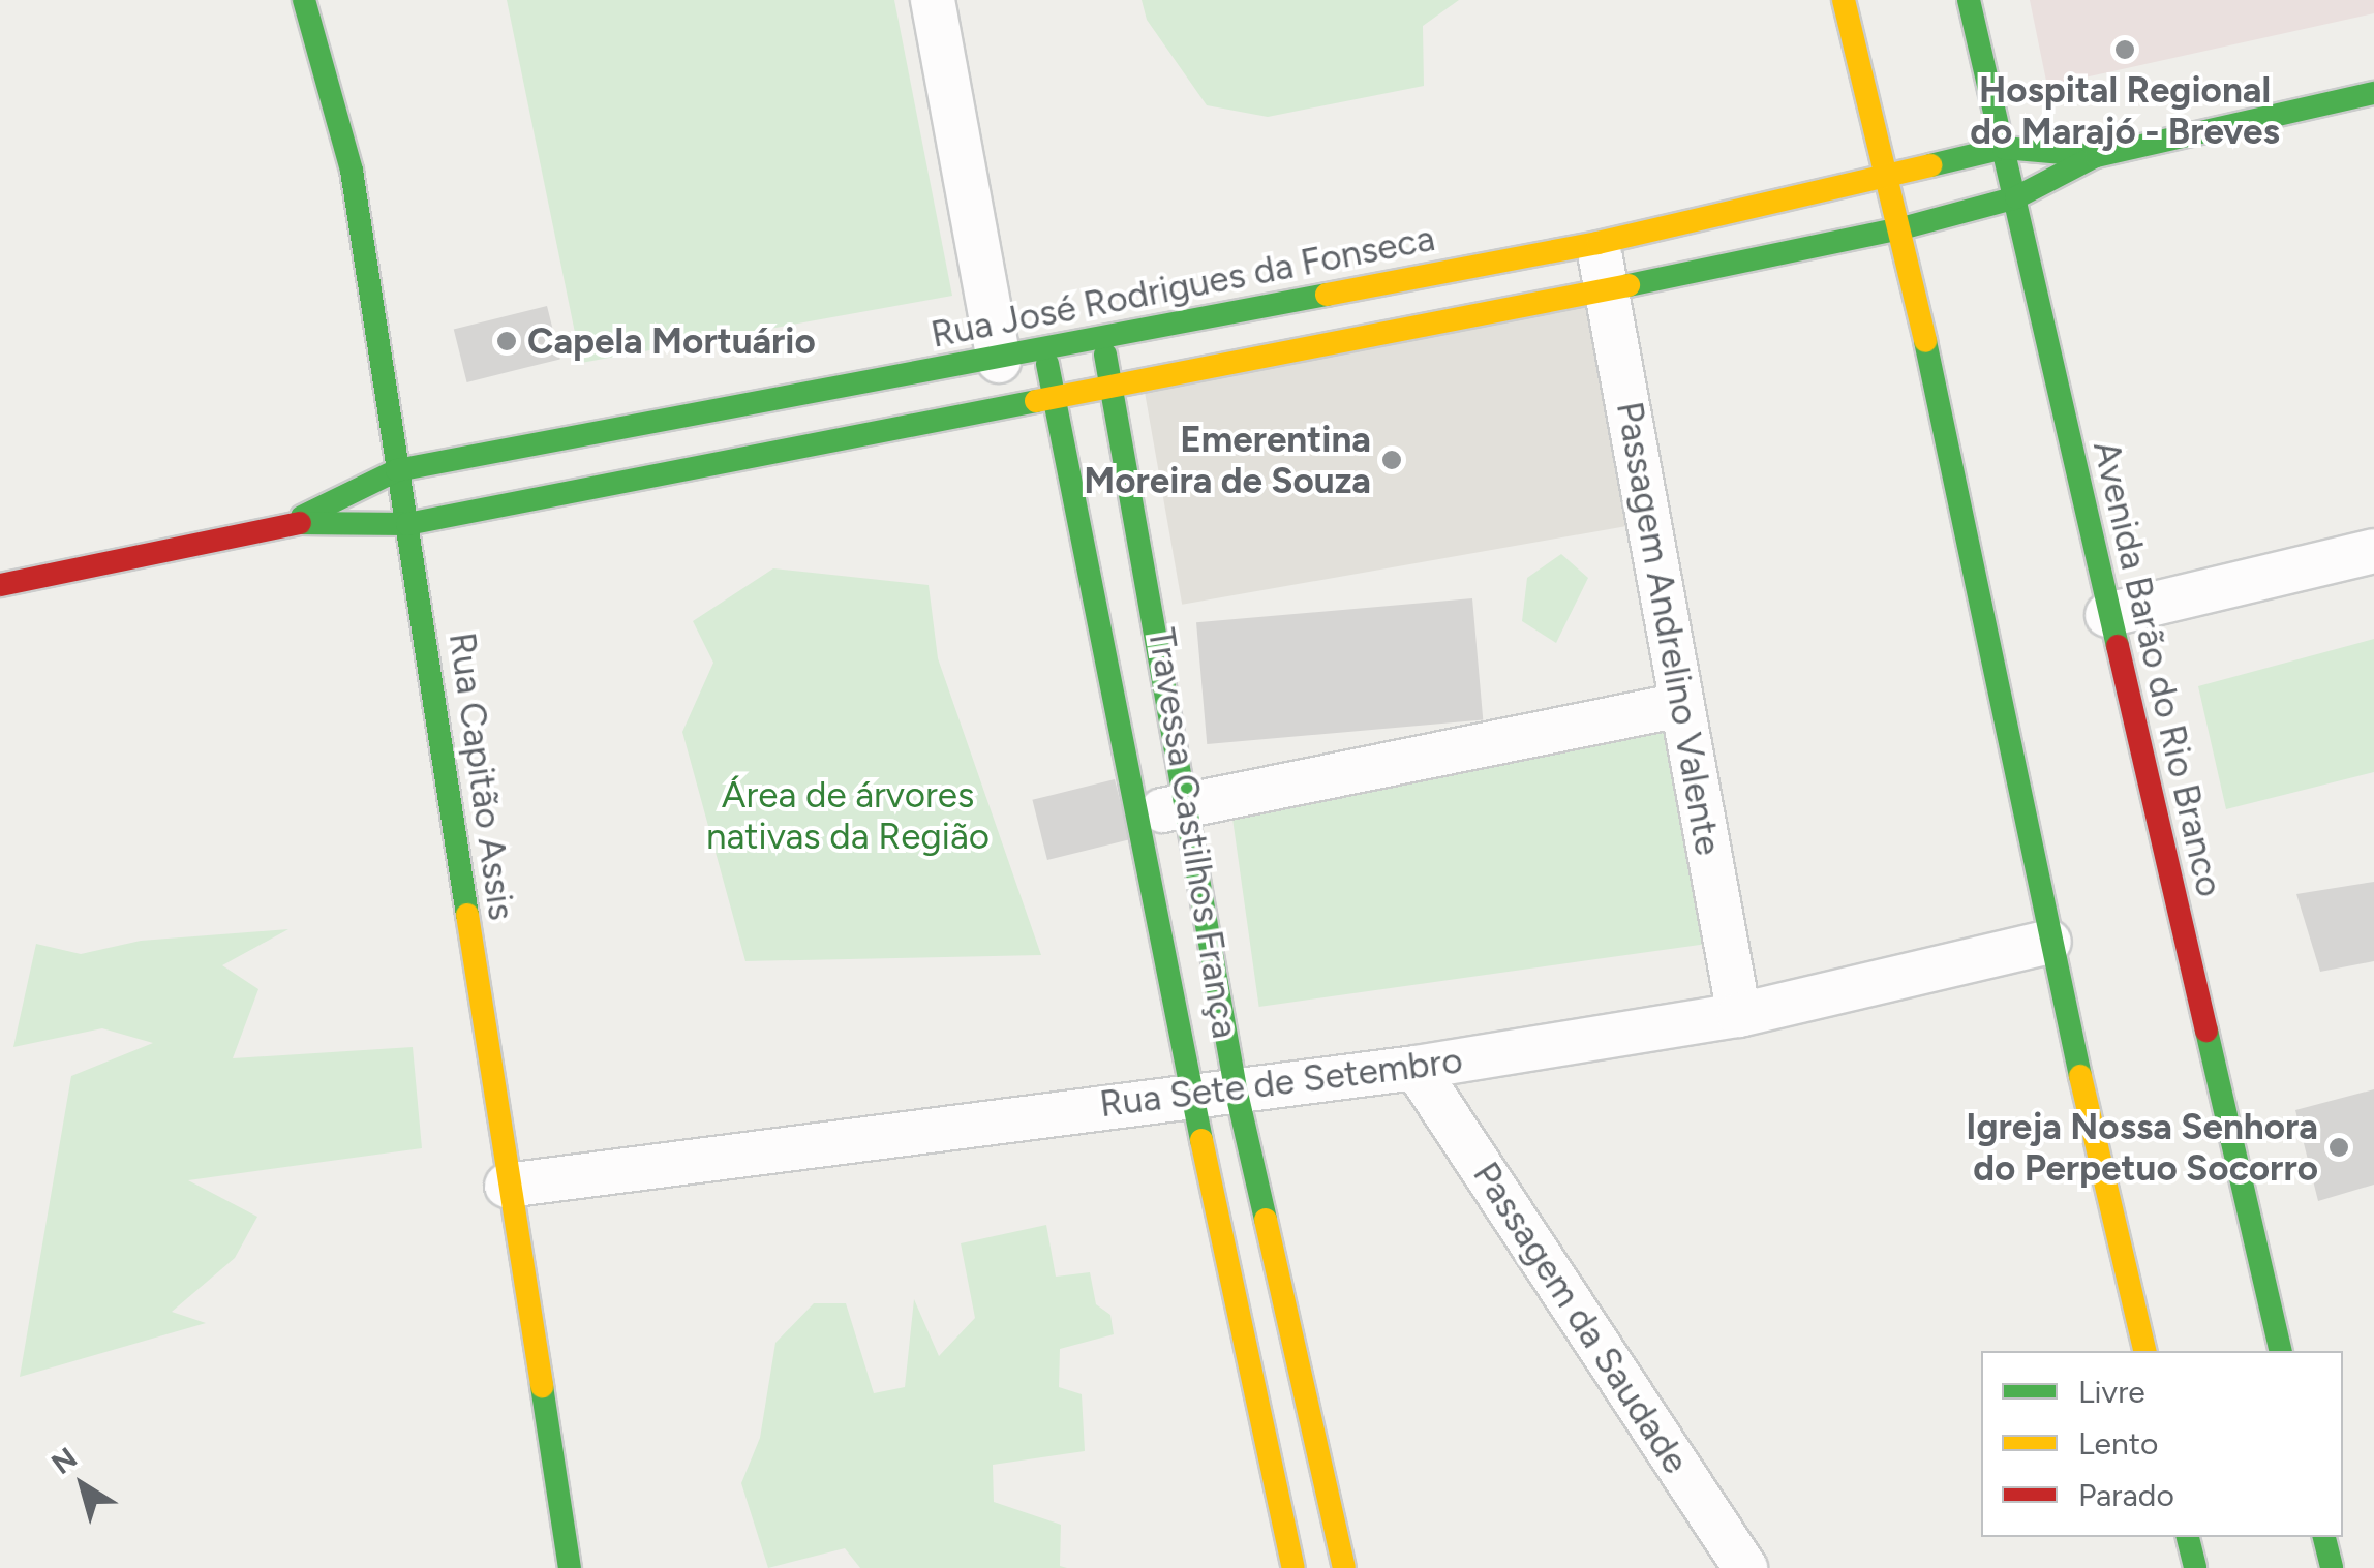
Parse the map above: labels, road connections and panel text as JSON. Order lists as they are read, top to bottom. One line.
{"streets":{"street":["Rua José Rodrigues da Fonseca","Passagem Andrelino Valente","Avenida Barão do Rio Branco","Rua Capitão Assis","Travessa Castilhos França","Rua Sete de Setembro","Passagem da Saudade"]},"crossings":[["Rua José Rodrigues da Fonseca","Passagem Andrelino Valente"],["Rua José Rodrigues da Fonseca","Avenida Barão do Rio Branco"],["Rua José Rodrigues da Fonseca","Rua Capitão Assis"],["Rua José Rodrigues da Fonseca","Travessa Castilhos França"],["Passagem Andrelino Valente","Rua Sete de Setembro"],["Rua Capitão Assis","Rua Sete de Setembro"],["Travessa Castilhos França","Rua Sete de Setembro"],["Rua Sete de Setembro","Passagem da Saudade"]],"parks":["Área de árvores nativas da Região"],"places":["Hospital Regional do Marajó - Breves","Capela Mortuário","Emerentina Moreira de Souza","Igreja Nossa Senhora do Perpetuo Socorro"],"legend":["Livre","Lento","Parado"],"north":"top left"}
